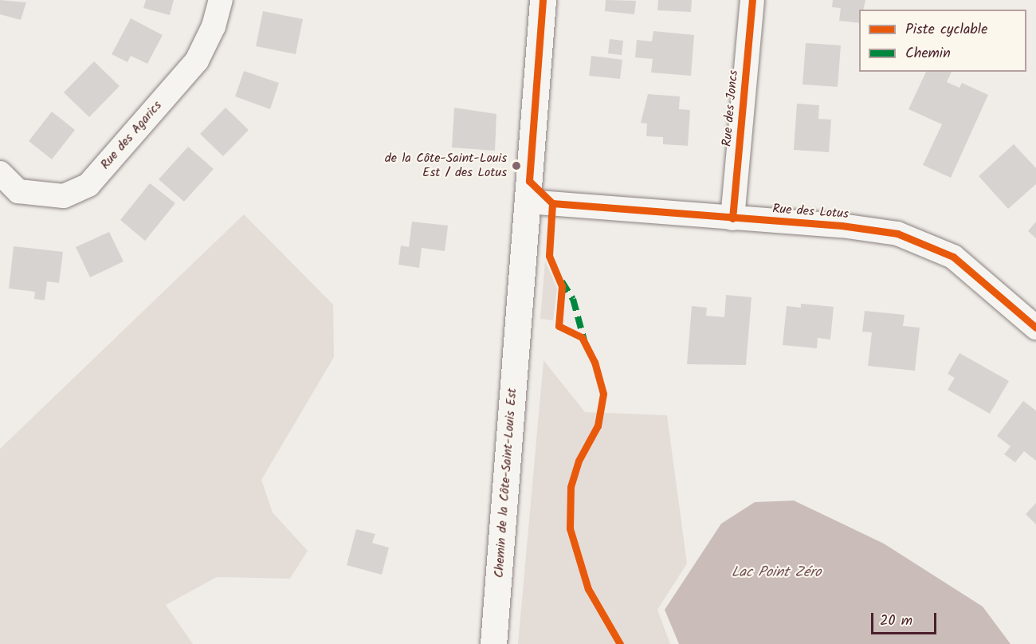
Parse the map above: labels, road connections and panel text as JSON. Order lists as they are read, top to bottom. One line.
{"streets":{"street":["Rue des Joncs","Rue des Agarics","Rue des Lotus","Chemin de la Côte-Saint-Louis Est"]},"crossings":[["Rue des Joncs","Rue des Lotus"],["Rue des Lotus","Chemin de la Côte-Saint-Louis Est"]],"water":["Lac Point Zéro"],"places":["de la Côte-Saint-Louis Est / des Lotus"],"legend":["Piste cyclable","Chemin"],"scale_bar":"20 m"}
